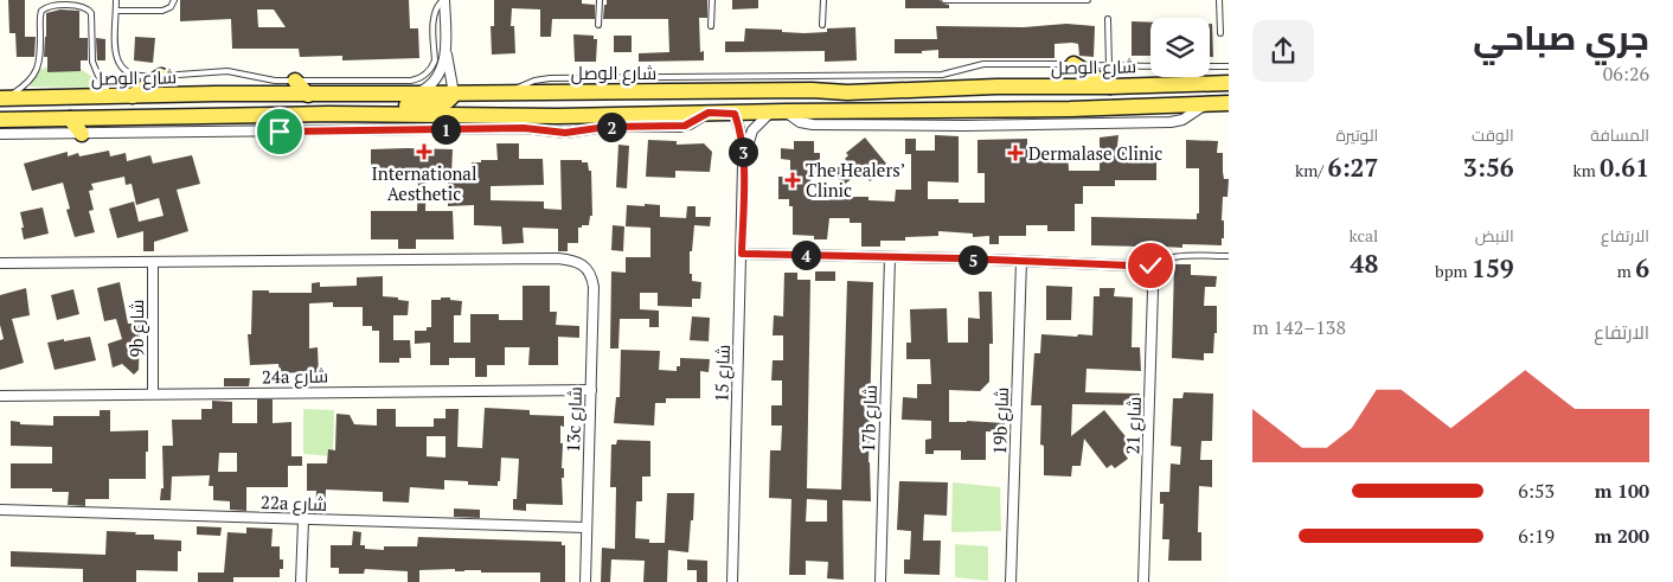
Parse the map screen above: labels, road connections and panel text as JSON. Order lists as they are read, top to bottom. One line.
{"streets":{"main road":["شارع الوصل"],"street":["9b شارع","شارع 15","24a شارع","17b شارع","13c شارع","19b شارع","شارع 21","22a شارع"]},"crossings":[["9b شارع","24a شارع"],["9b شارع","13c شارع"],["24a شارع","13c شارع"],["13c شارع","22a شارع"]],"places":{"health":["International Aesthetic","Dermalase Clinic","The Healers’ Clinic"]},"page":{"heading":["جري صباحي","06:26"],"stats":[["المسافة","0.61 km"],["الوقت","3:56"],["الوتيرة","6:27 /km"],["الارتفاع","6 m"],["النبض","159 bpm"],["kcal","48"]],"pins":["2","1","3","4","5"],"chart":["الارتفاع","138–142 m"],"list":[{"name":"100 m","note":"6:53"},{"name":"200 m","note":"6:19"}]}}
